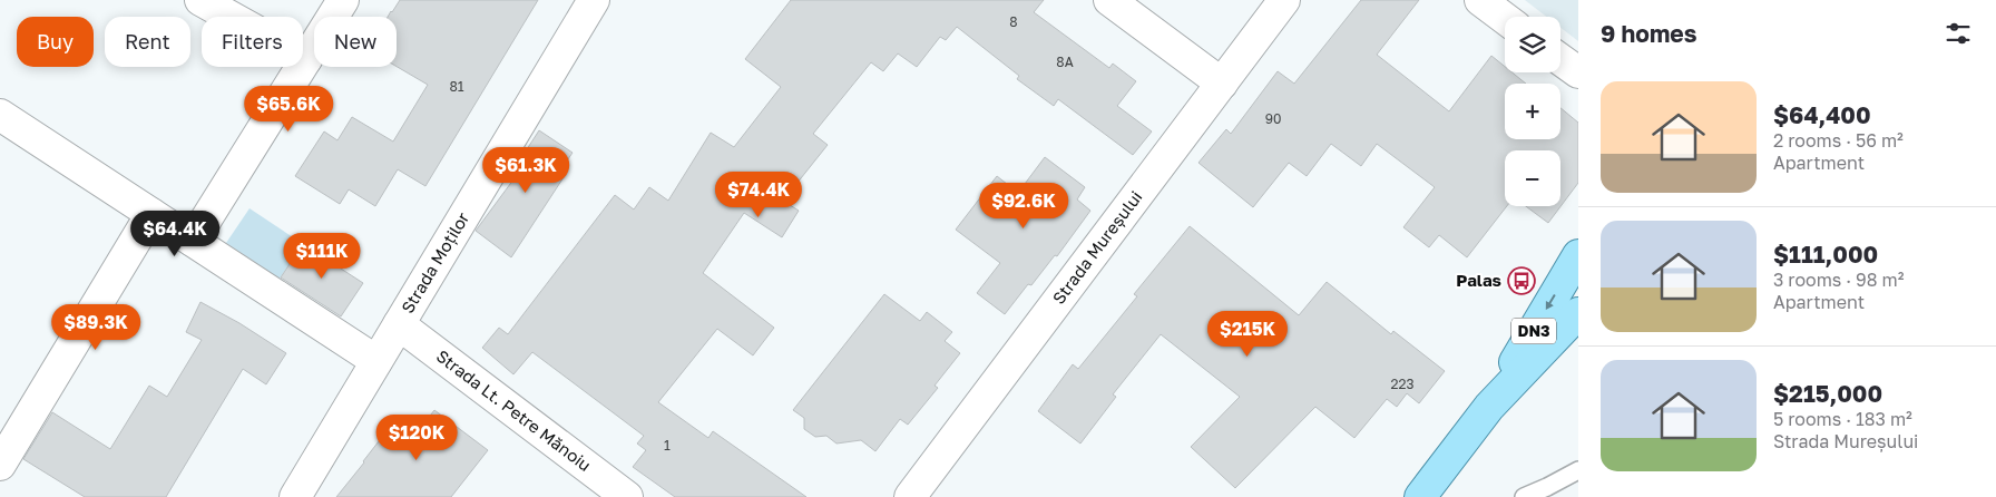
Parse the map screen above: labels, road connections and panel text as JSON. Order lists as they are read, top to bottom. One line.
{"streets":{"main road":["DN3"],"street":["Strada Mureșului","Strada Moților","Strada Lt. Petre Mănoiu"]},"crossings":[["Strada Moților","Strada Lt. Petre Mănoiu"]],"places":{"bus stop":["Palas"]},"house_numbers":["8","8A","81","90","223","1"],"page":{"heading":"9 homes","map_buttons":["+","−"],"chip":["Buy","Rent","Filters","New"],"list":[{"name":"$64,400","note":"2 rooms · 56 m² · Apartment"},{"name":"$111,000","note":"3 rooms · 98 m² · Apartment"},{"name":"$215,000","note":"5 rooms · 183 m² · Strada Mureșului"}],"price":["$65.6K","$61.3K","$74.4K","$92.6K","$64.4K","$111K","$89.3K","$215K","$120K"]}}
